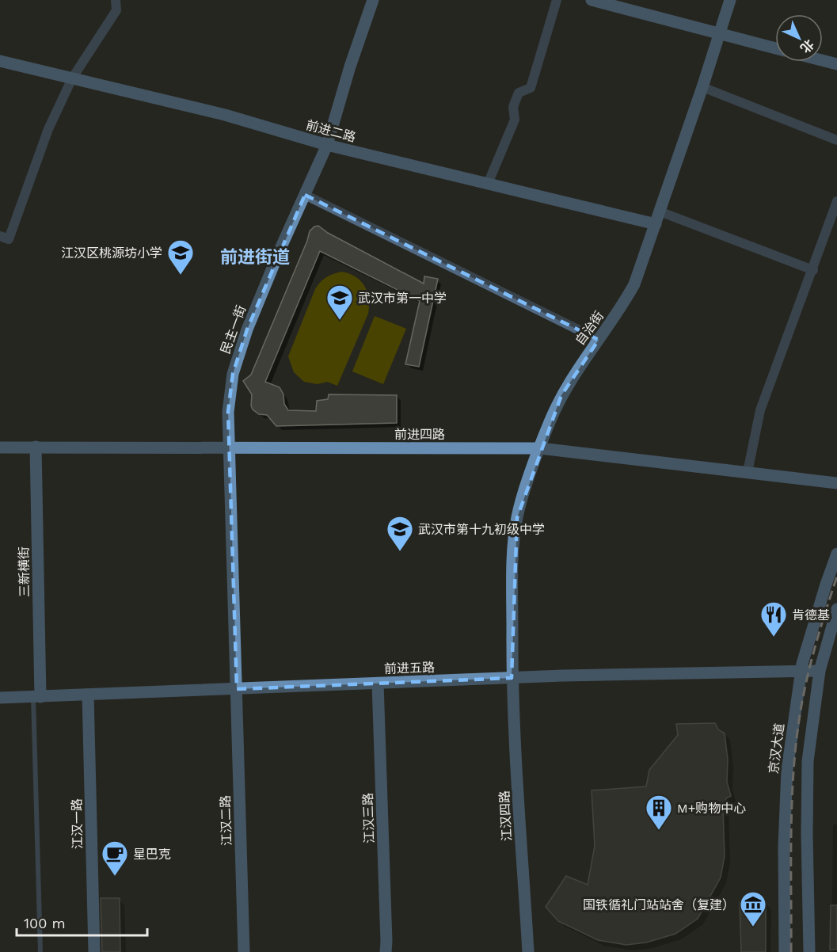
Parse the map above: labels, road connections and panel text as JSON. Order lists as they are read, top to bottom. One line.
{"streets":{"street":["前进二路","自治街","民主一街","前进四路","三新横街","前进五路","京汉大道","江汉四路","江汉三路","江汉二路","江汉一路"]},"crossings":[["前进二路","自治街"],["前进二路","民主一街"],["自治街","前进四路"],["自治街","前进五路"],["自治街","江汉四路"],["民主一街","前进四路"],["民主一街","前进五路"],["民主一街","江汉二路"],["前进四路","三新横街"],["三新横街","前进五路"],["前进五路","京汉大道"],["前进五路","江汉四路"],["前进五路","江汉三路"],["前进五路","江汉二路"],["前进五路","江汉一路"]],"districts":["前进街道"],"places":{"school or university":["江汉区桃源坊小学","武汉市第一中学","武汉市第十九初级中学"],"restaurant":["肯德基"],"building":["M+购物中心"],"cafe":["星巴克"],"museum":["国铁循礼门站站舍（复建）"]},"scale_bar":"100 m","north":"bottom right"}
